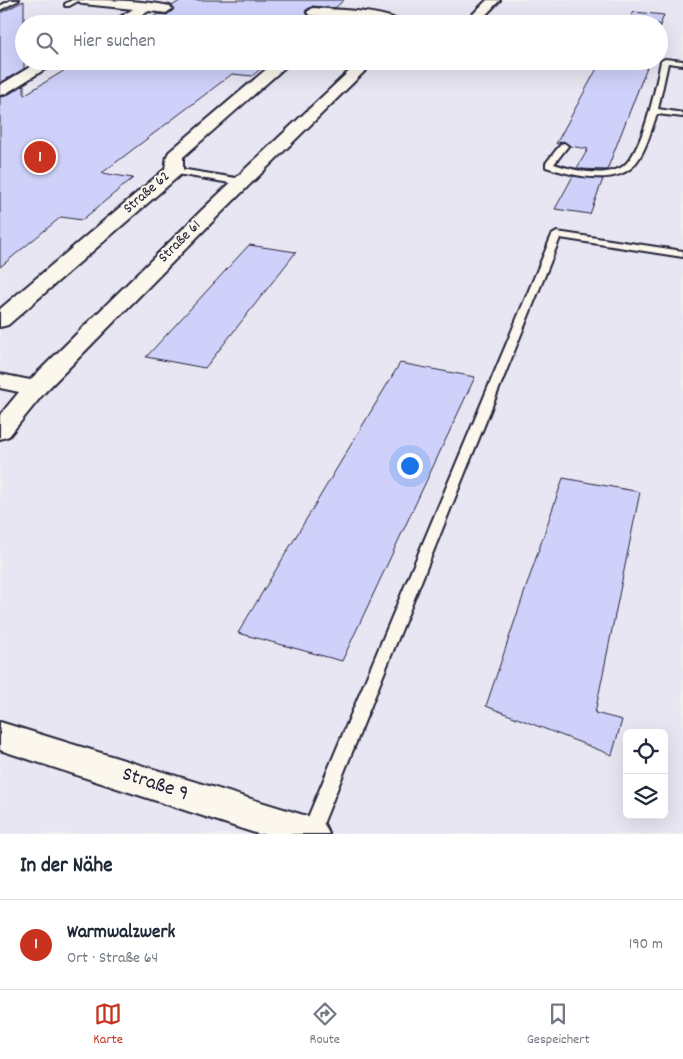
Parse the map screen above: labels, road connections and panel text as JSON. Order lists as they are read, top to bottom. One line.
{"streets":{"street":["Straße 62","Straße 61","Straße 9"]},"page":{"search":"Hier suchen","pins":"1","heading":"In der Nähe","list":[{"mark":"1","name":"Warmwalzwerk","note":"Ort · Straße 64","value":"190 m"}],"nav":["Karte","Route","Gespeichert"]}}
